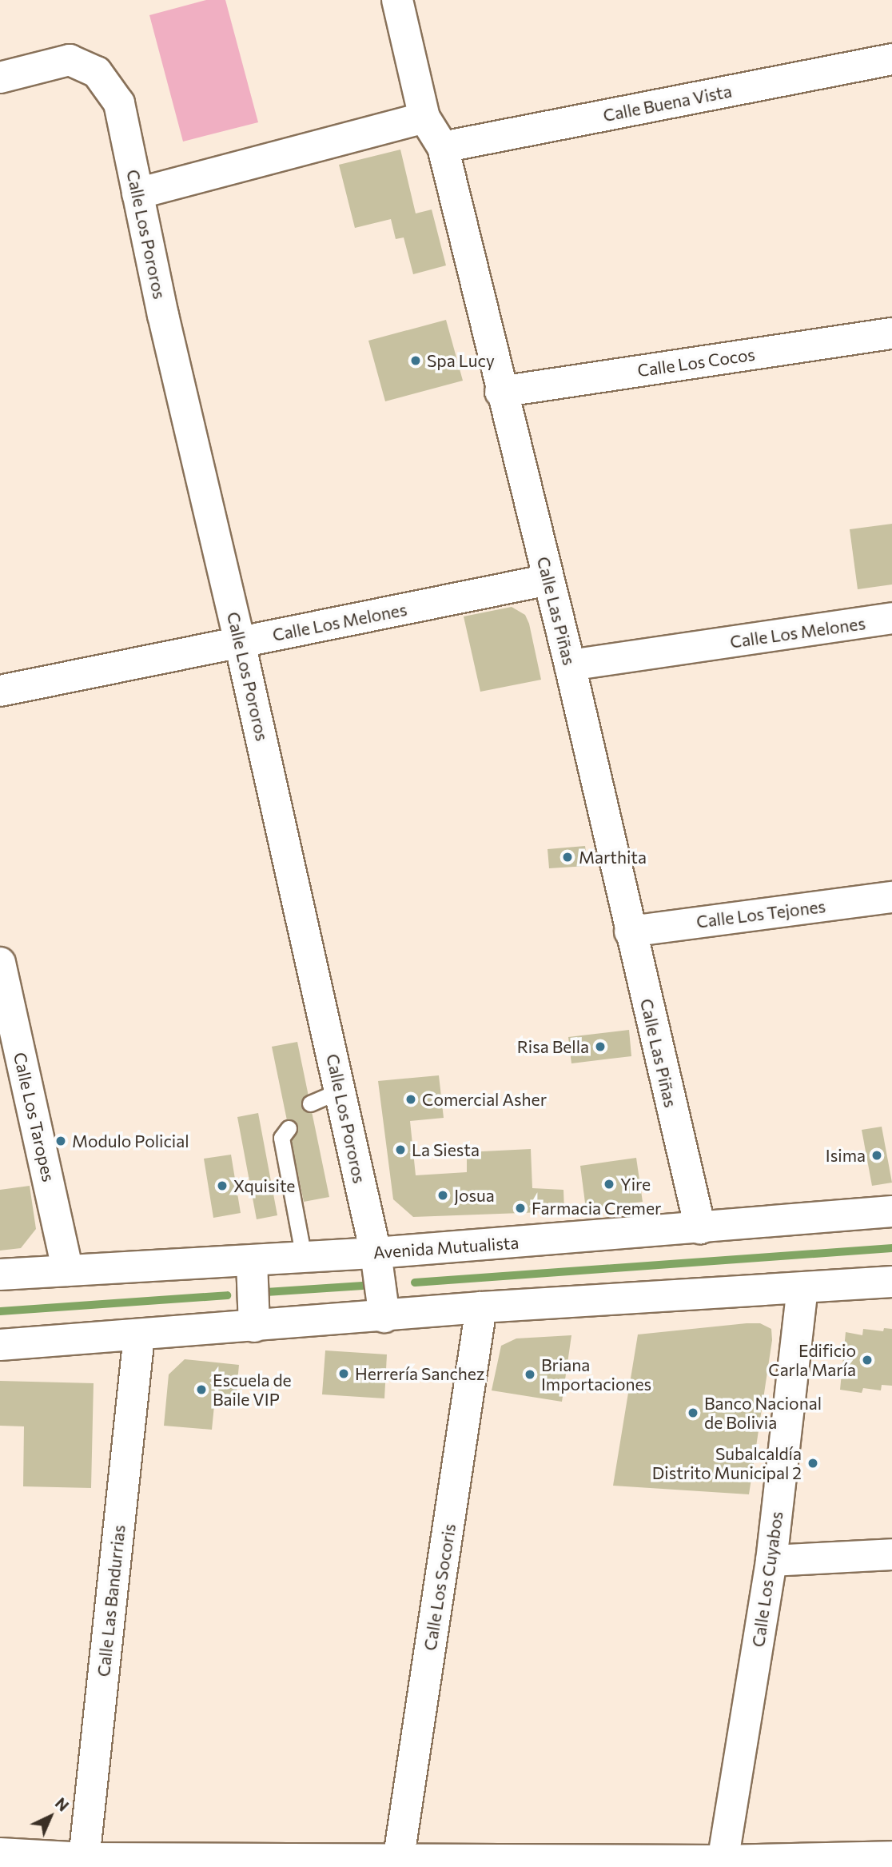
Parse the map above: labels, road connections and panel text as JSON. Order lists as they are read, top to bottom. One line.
{"streets":{"street":["Calle Buena Vista","Calle Los Pororos","Calle Los Cocos","Calle Las Piñas","Calle Los Melones","Calle Los Tejones","Calle Los Taropes","Avenida Mutualista","Calle Los Cuyabos","Calle Los Socoris","Calle Las Bandurrias"]},"crossings":[["Calle Buena Vista","Calle Las Piñas"],["Calle Los Pororos","Calle Los Melones"],["Calle Los Pororos","Avenida Mutualista"],["Calle Los Cocos","Calle Las Piñas"],["Calle Las Piñas","Calle Los Melones"],["Calle Las Piñas","Calle Los Tejones"],["Calle Las Piñas","Avenida Mutualista"],["Calle Los Taropes","Avenida Mutualista"]],"places":["Spa Lucy","Marthita","Risa Bella","Comercial Asher","Modulo Policial","La Siesta","Isima","Yire","Xquisite","Josua","Farmacia Cremer","Edificio Carla María","Herrería Sanchez","Briana Importaciones","Escuela de Baile VIP","Banco Nacional de Bolivia","Subalcaldía Distrito Municipal 2"],"north":"top right"}
